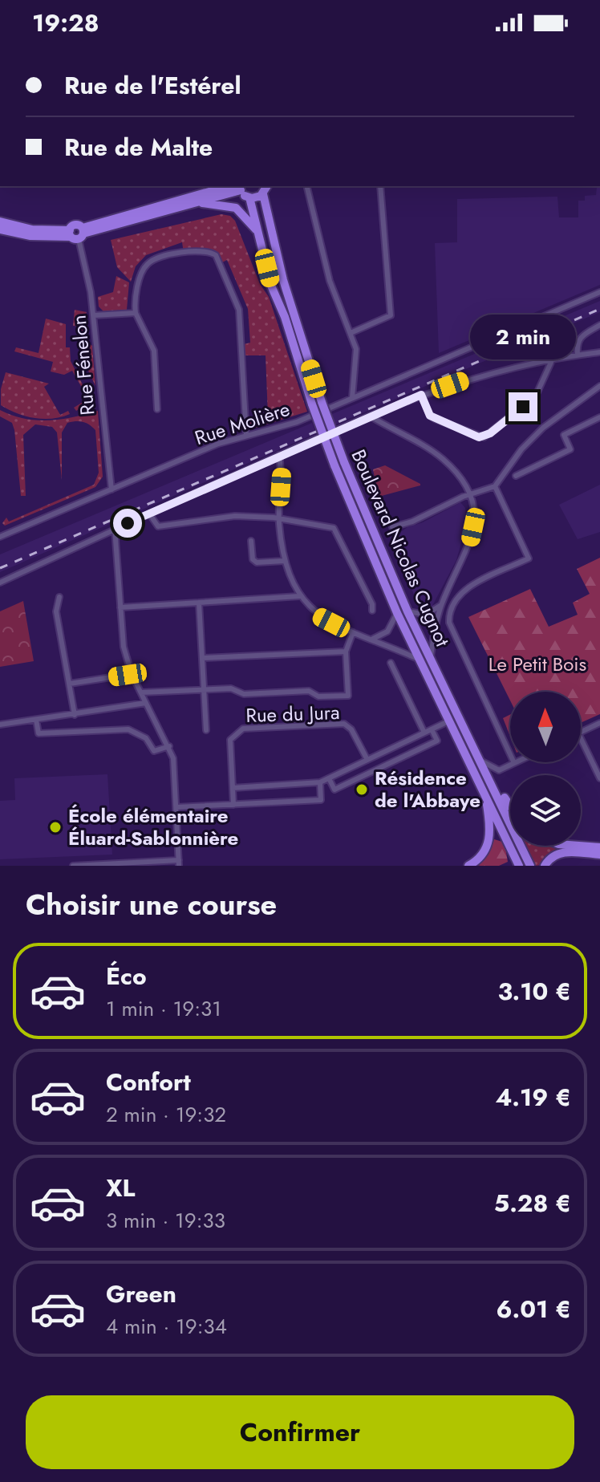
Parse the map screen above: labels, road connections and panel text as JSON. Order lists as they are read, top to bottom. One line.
{"streets":{"main road":["Boulevard Nicolas Cugnot"],"street":["Rue Fénelon","Rue Molière","Rue du Jura"]},"crossings":[["Rue Fénelon","Rue Molière"]],"parks":["Le Petit Bois"],"places":["Résidence de l'Abbaye","École élémentaire Éluard-Sablonnière"],"north":"top","page":{"status":"19:28","banner":["Rue de l'Estérel","Rue de Malte"],"bubble":"2 min","heading":"Choisir une course","list":[{"name":"Éco","note":"1 min · 19:31","value":"3.10 €"},{"name":"Confort","note":"2 min · 19:32","value":"4.19 €"},{"name":"XL","note":"3 min · 19:33","value":"5.28 €"},{"name":"Green","note":"4 min · 19:34","value":"6.01 €"}],"buttons":"Confirmer"}}
